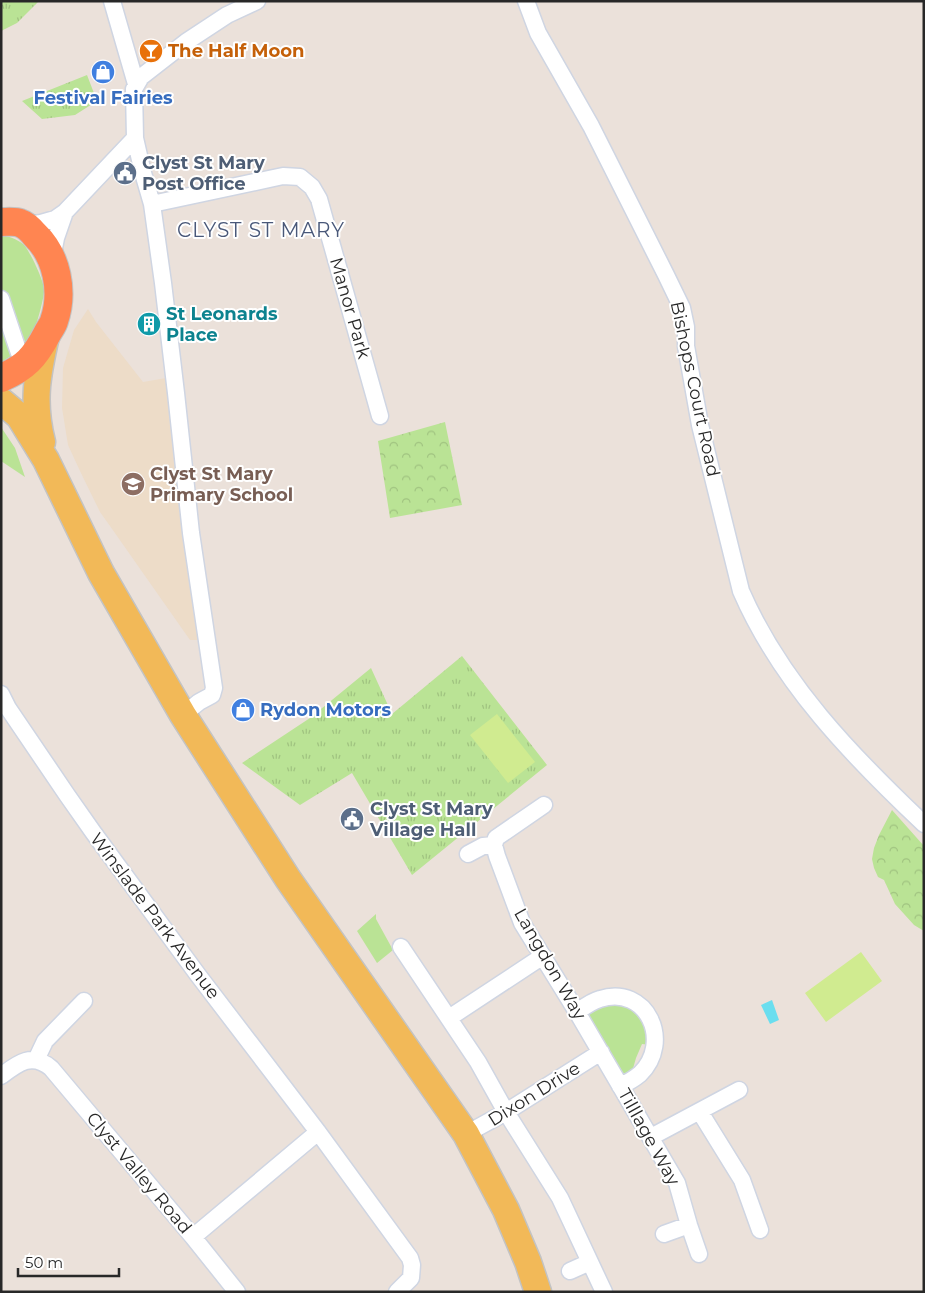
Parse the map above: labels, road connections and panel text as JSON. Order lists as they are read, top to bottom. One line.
{"streets":{"street":["Manor Park","Bishops Court Road","Winslade Park Avenue","Langdon Way","Dixon Drive","Tilllage Way","Clyst Valley Road"]},"crossings":[["Langdon Way","Dixon Drive"],["Langdon Way","Tilllage Way"],["Dixon Drive","Tilllage Way"]],"districts":["CLYST ST MARY"],"places":{"bar":["The Half Moon"],"shop":["Festival Fairies","Rydon Motors"],"public building":["Clyst St Mary Post Office","Clyst St Mary Village Hall"],"building":["St Leonards Place"],"school or university":["Clyst St Mary Primary School"]},"scale_bar":"50 m"}
